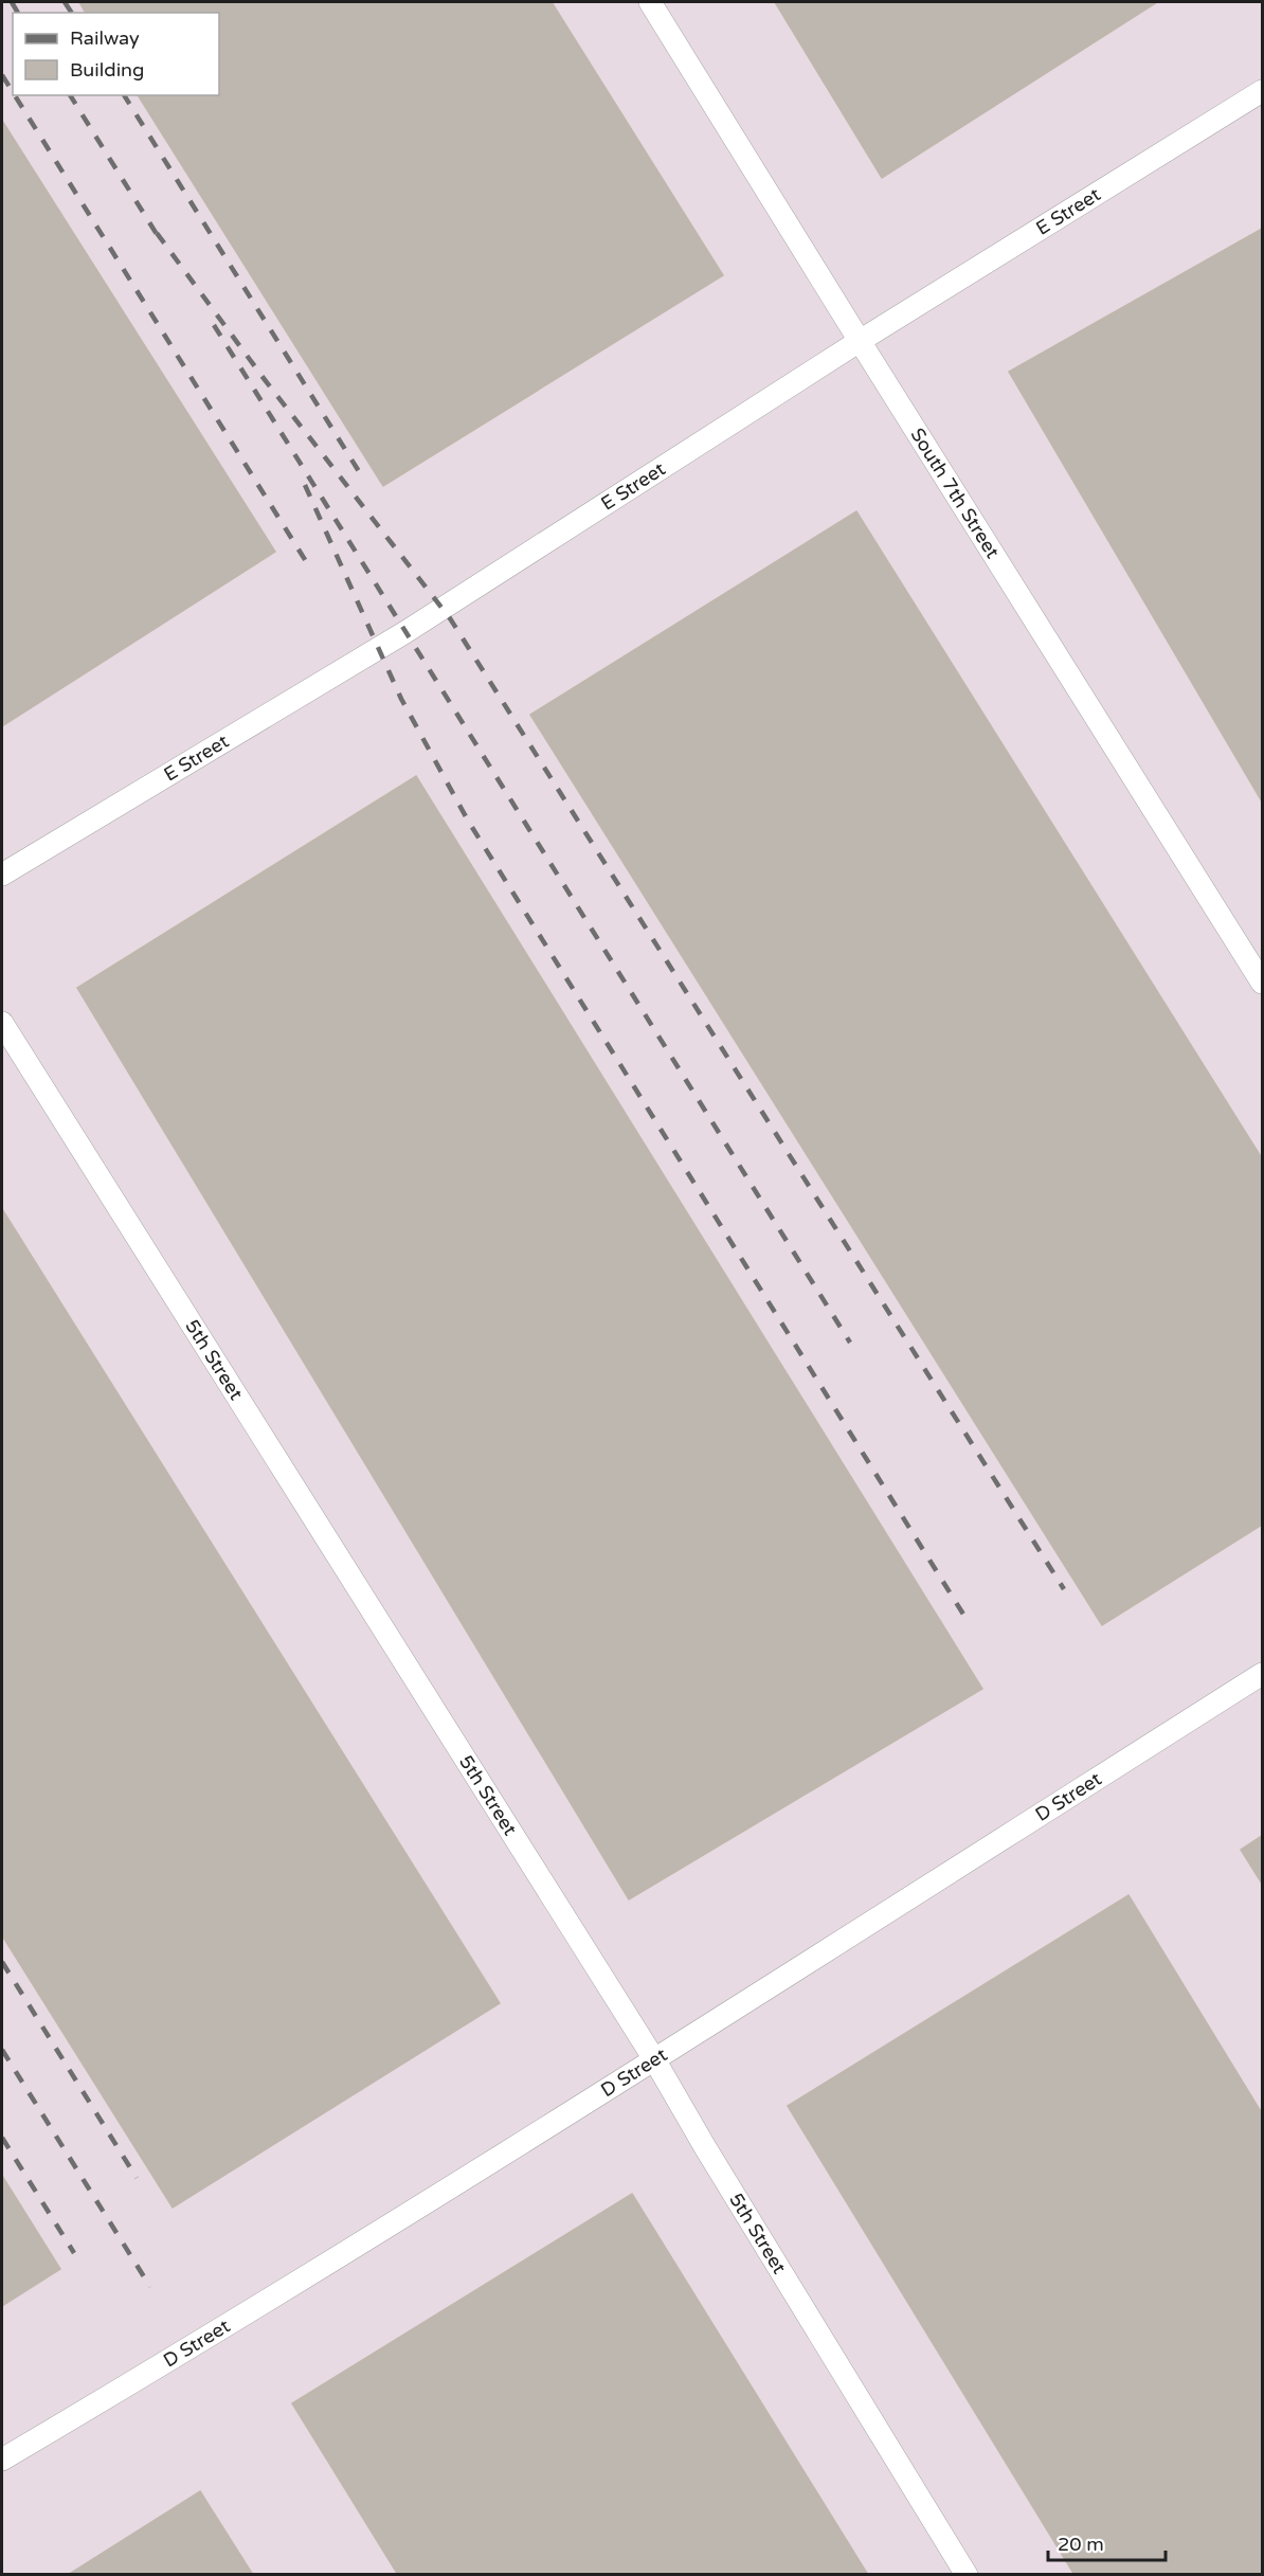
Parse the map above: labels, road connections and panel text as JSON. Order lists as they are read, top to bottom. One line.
{"streets":{"lane":["E Street","South 7th Street","5th Street","D Street"]},"crossings":[["E Street","South 7th Street"],["5th Street","D Street"]],"legend":["Railway","Building"],"scale_bar":"20 m"}
